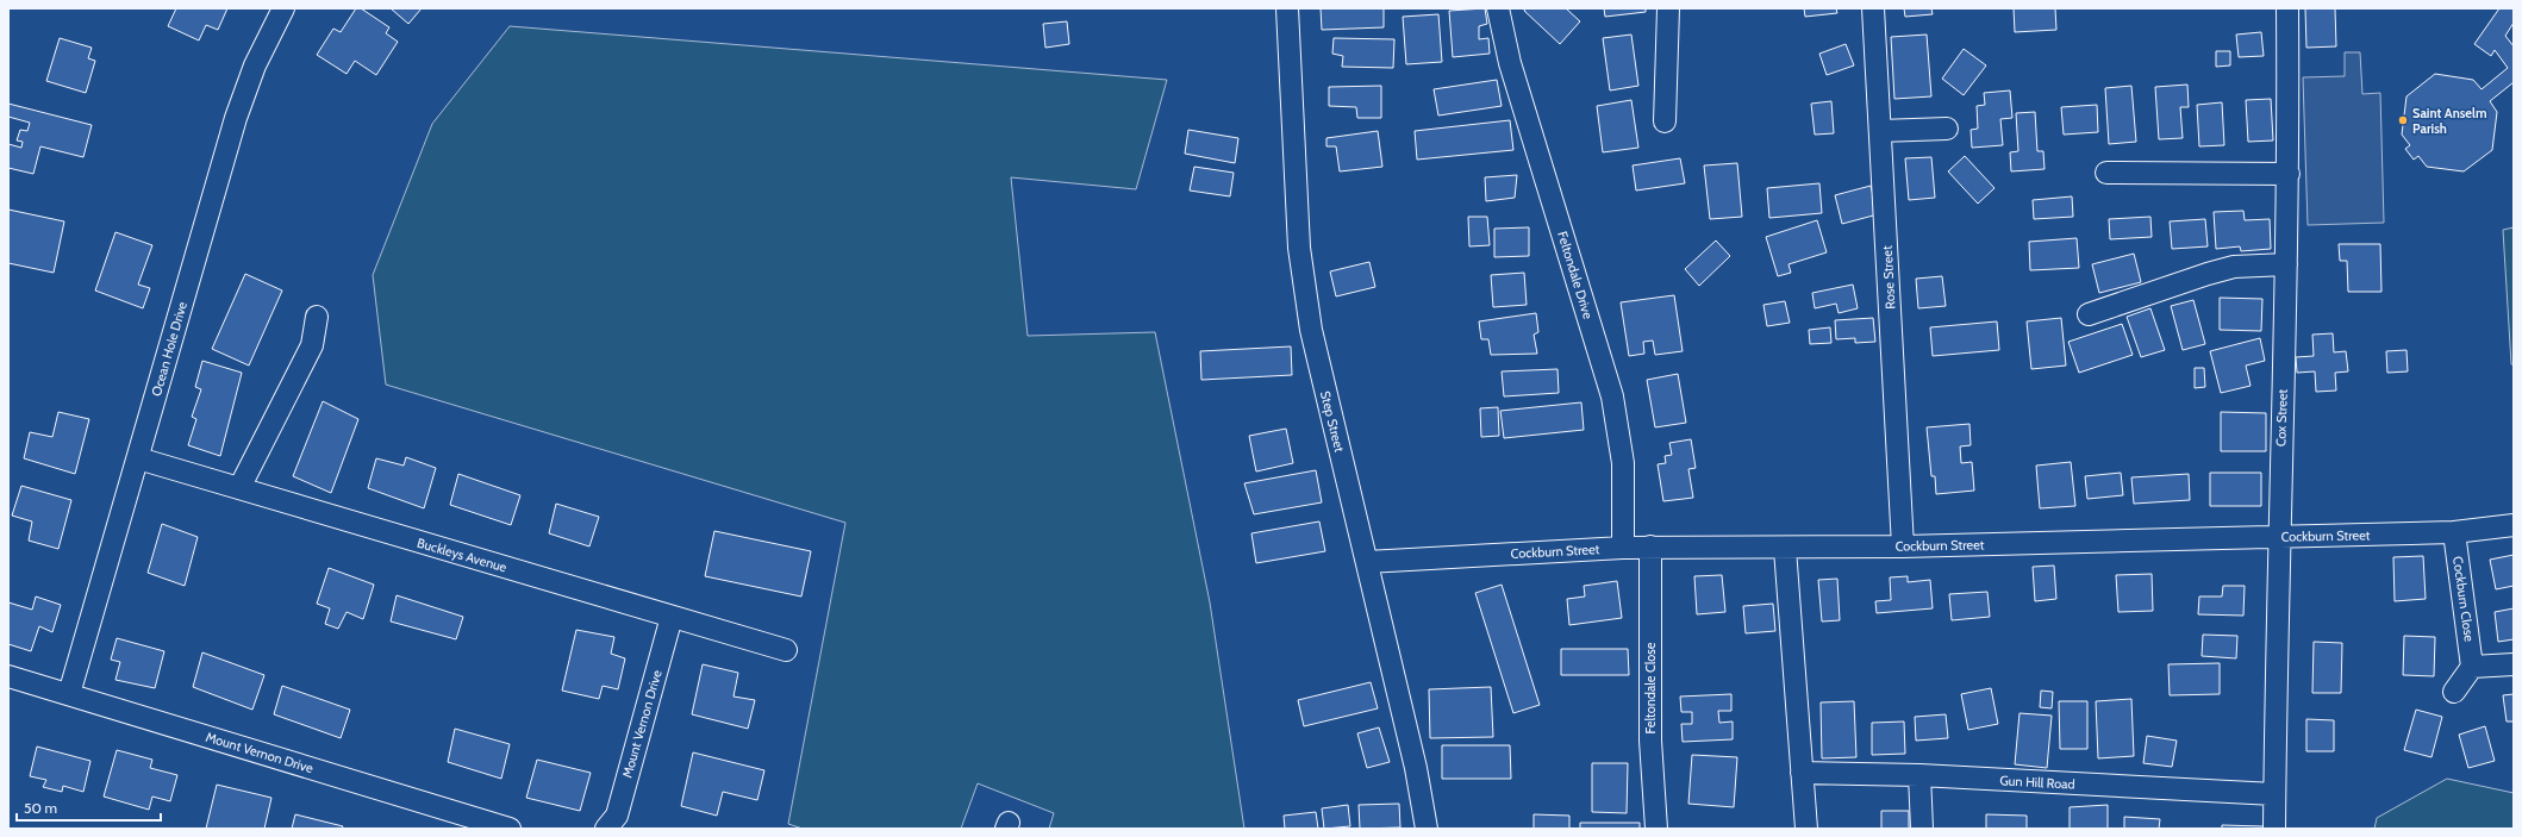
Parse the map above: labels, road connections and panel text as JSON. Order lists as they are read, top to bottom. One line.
{"streets":{"street":["Feltondale Drive","Rose Street","Ocean Hole Drive","Cox Street","Step Street","Cockburn Street","Buckleys Avenue","Cockburn Close","Feltondale Close","Mount Vernon Drive","Gun Hill Road"]},"crossings":[["Feltondale Drive","Cockburn Street"],["Rose Street","Cockburn Street"],["Ocean Hole Drive","Buckleys Avenue"],["Ocean Hole Drive","Mount Vernon Drive"],["Cox Street","Cockburn Street"],["Cox Street","Gun Hill Road"],["Step Street","Cockburn Street"],["Cockburn Street","Cockburn Close"],["Cockburn Street","Feltondale Close"],["Buckleys Avenue","Mount Vernon Drive"]],"places":["Saint Anselm Parish"],"scale_bar":"50 m"}
